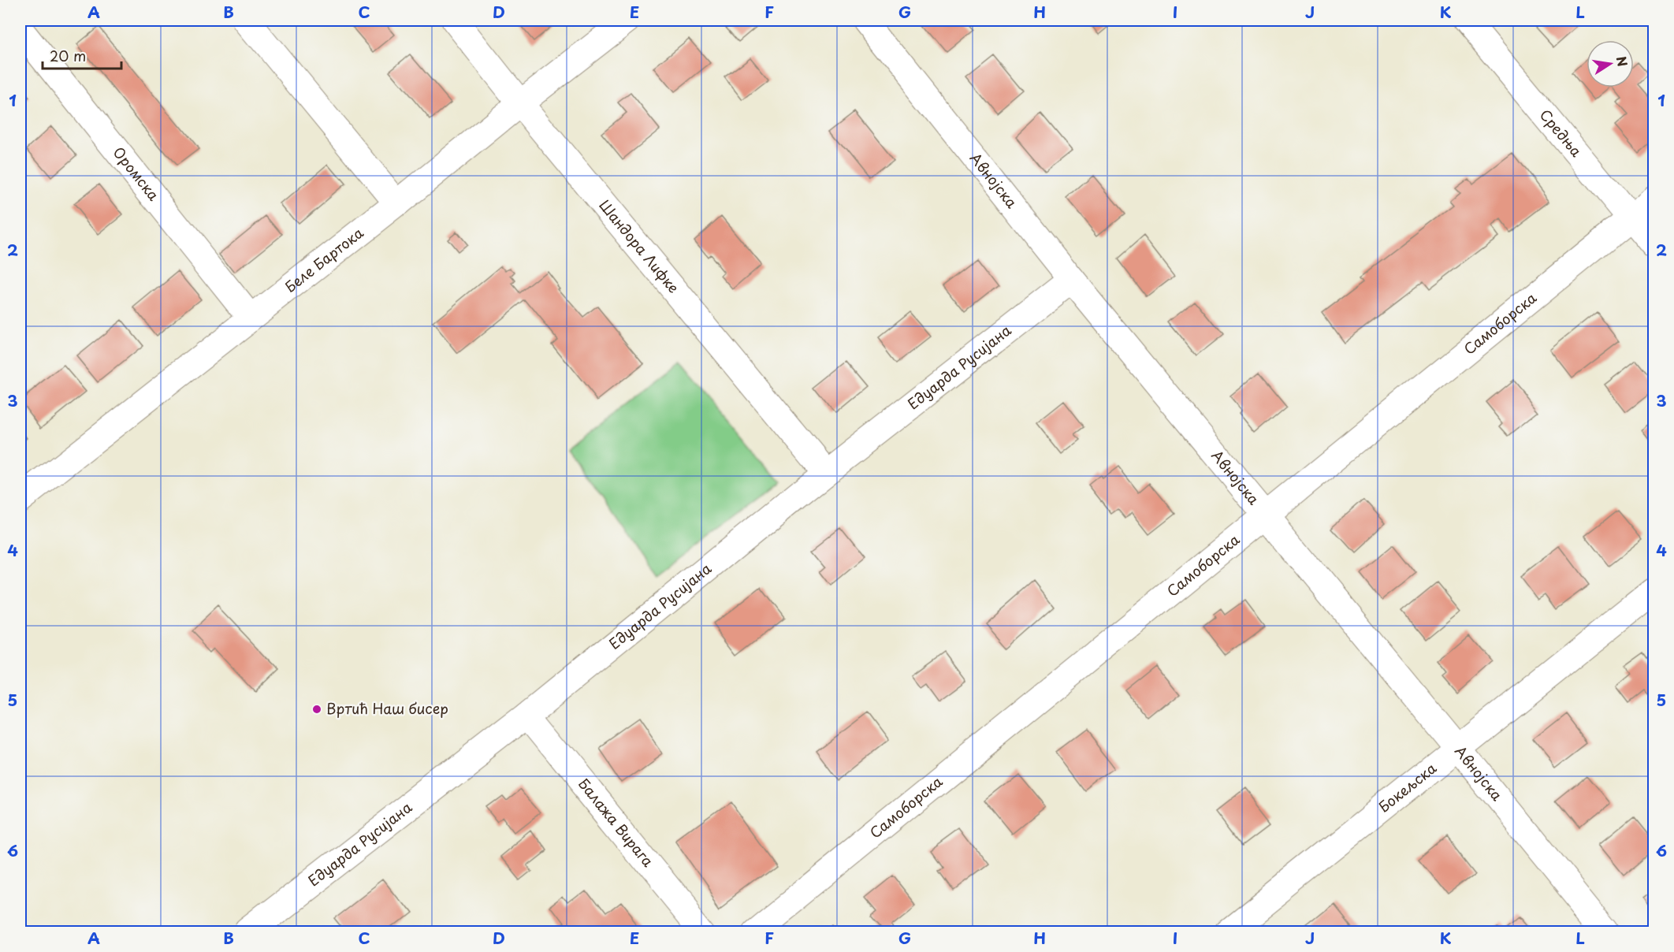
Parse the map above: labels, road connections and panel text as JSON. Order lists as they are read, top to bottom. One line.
{"streets":{"street":["Средња","Оромска","Авнојска","Шандора Лифке","Беле Бартока","Самоборска","Едуарда Русијана","Бокељска","Балажа Вирага"]},"crossings":[["Средња","Самоборска"],["Оромска","Беле Бартока"],["Авнојска","Самоборска"],["Авнојска","Едуарда Русијана"],["Авнојска","Бокељска"],["Шандора Лифке","Беле Бартока"],["Шандора Лифке","Едуарда Русијана"],["Едуарда Русијана","Балажа Вирага"]],"places":["Вртић Наш бисер"],"scale_bar":"20 m","north":"right","grid":{"columns":["A","B","C","D","E","F","G","H","I","J","K","L"],"rows":["1","2","3","4","5","6"]}}
